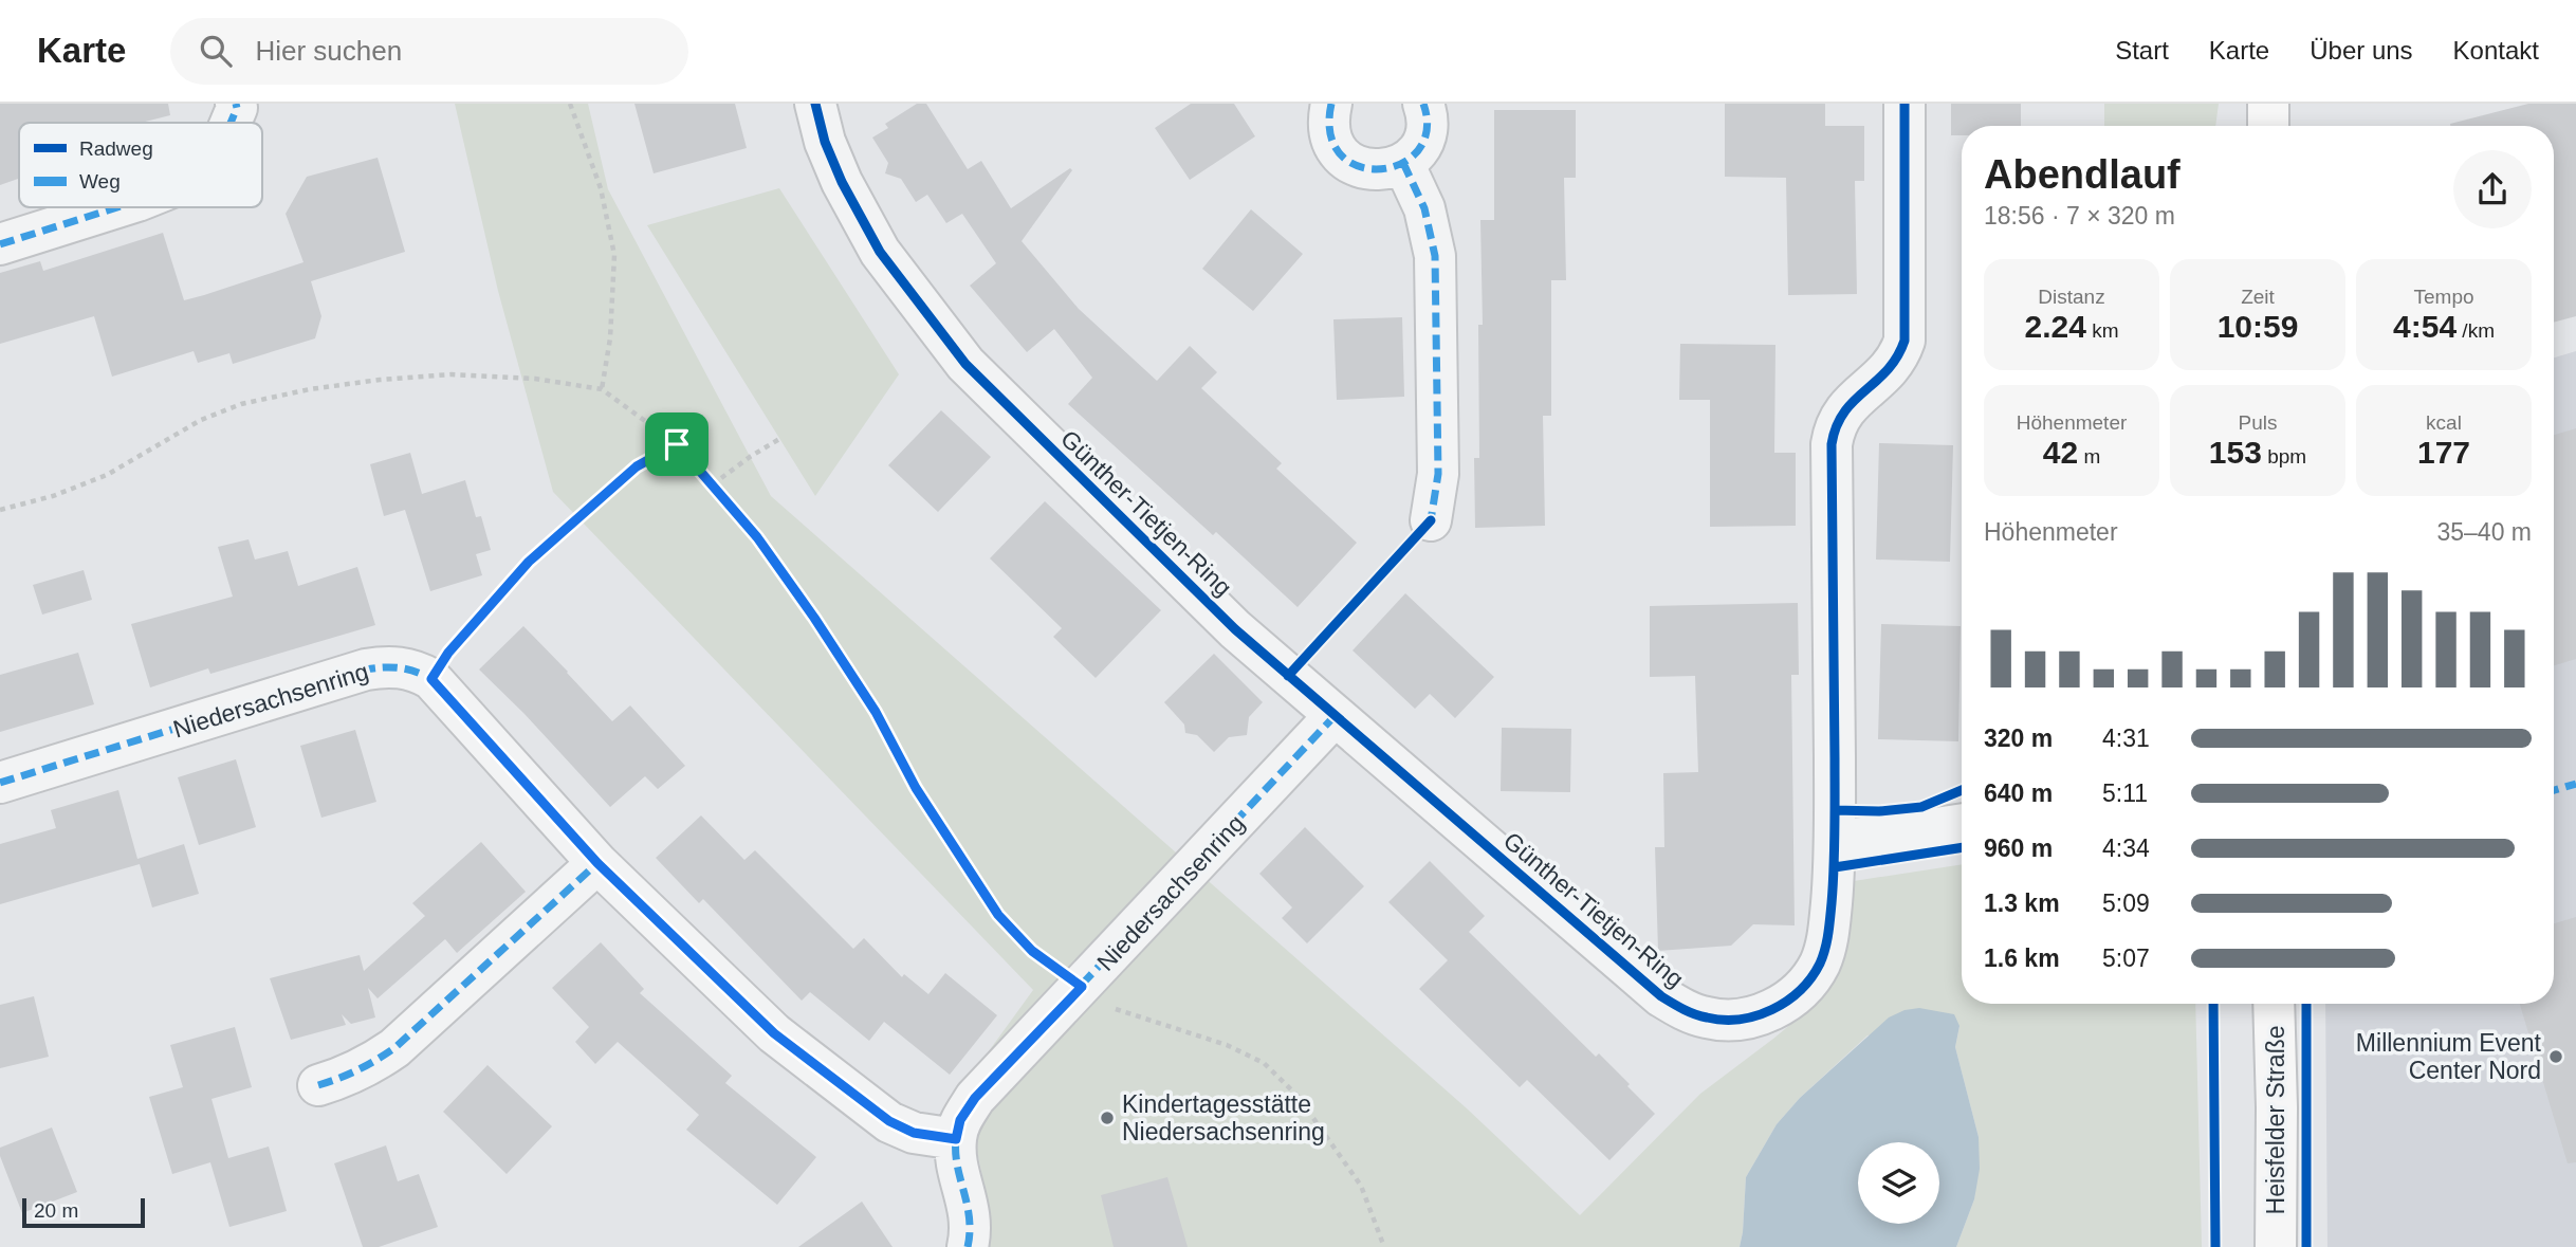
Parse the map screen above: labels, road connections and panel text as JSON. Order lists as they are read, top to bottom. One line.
{"streets":{"main road":["Heisfelder Straße"],"street":["Günther-Tietjen-Ring","Niedersachsenring"]},"crossings":[["Günther-Tietjen-Ring","Niedersachsenring"]],"places":["Millennium Event Center Nord","Kindertagesstätte Niedersachsenring"],"legend":["Radweg","Weg"],"scale_bar":"20 m","page":{"header":"Karte","search":"Hier suchen","nav":["Start","Karte","Über uns","Kontakt"],"heading":["Abendlauf","18:56 · 7 × 320 m"],"stats":[["Distanz","2.24 km"],["Zeit","10:59"],["Tempo","4:54 /km"],["Höhenmeter","42 m"],["Puls","153 bpm"],["kcal","177"]],"chart":["Höhenmeter","35–40 m"],"list":[{"name":"320 m","note":"4:31"},{"name":"640 m","note":"5:11"},{"name":"960 m","note":"4:34"},{"name":"1.3 km","note":"5:09"},{"name":"1.6 km","note":"5:07"}],"scale":"20 m"}}
